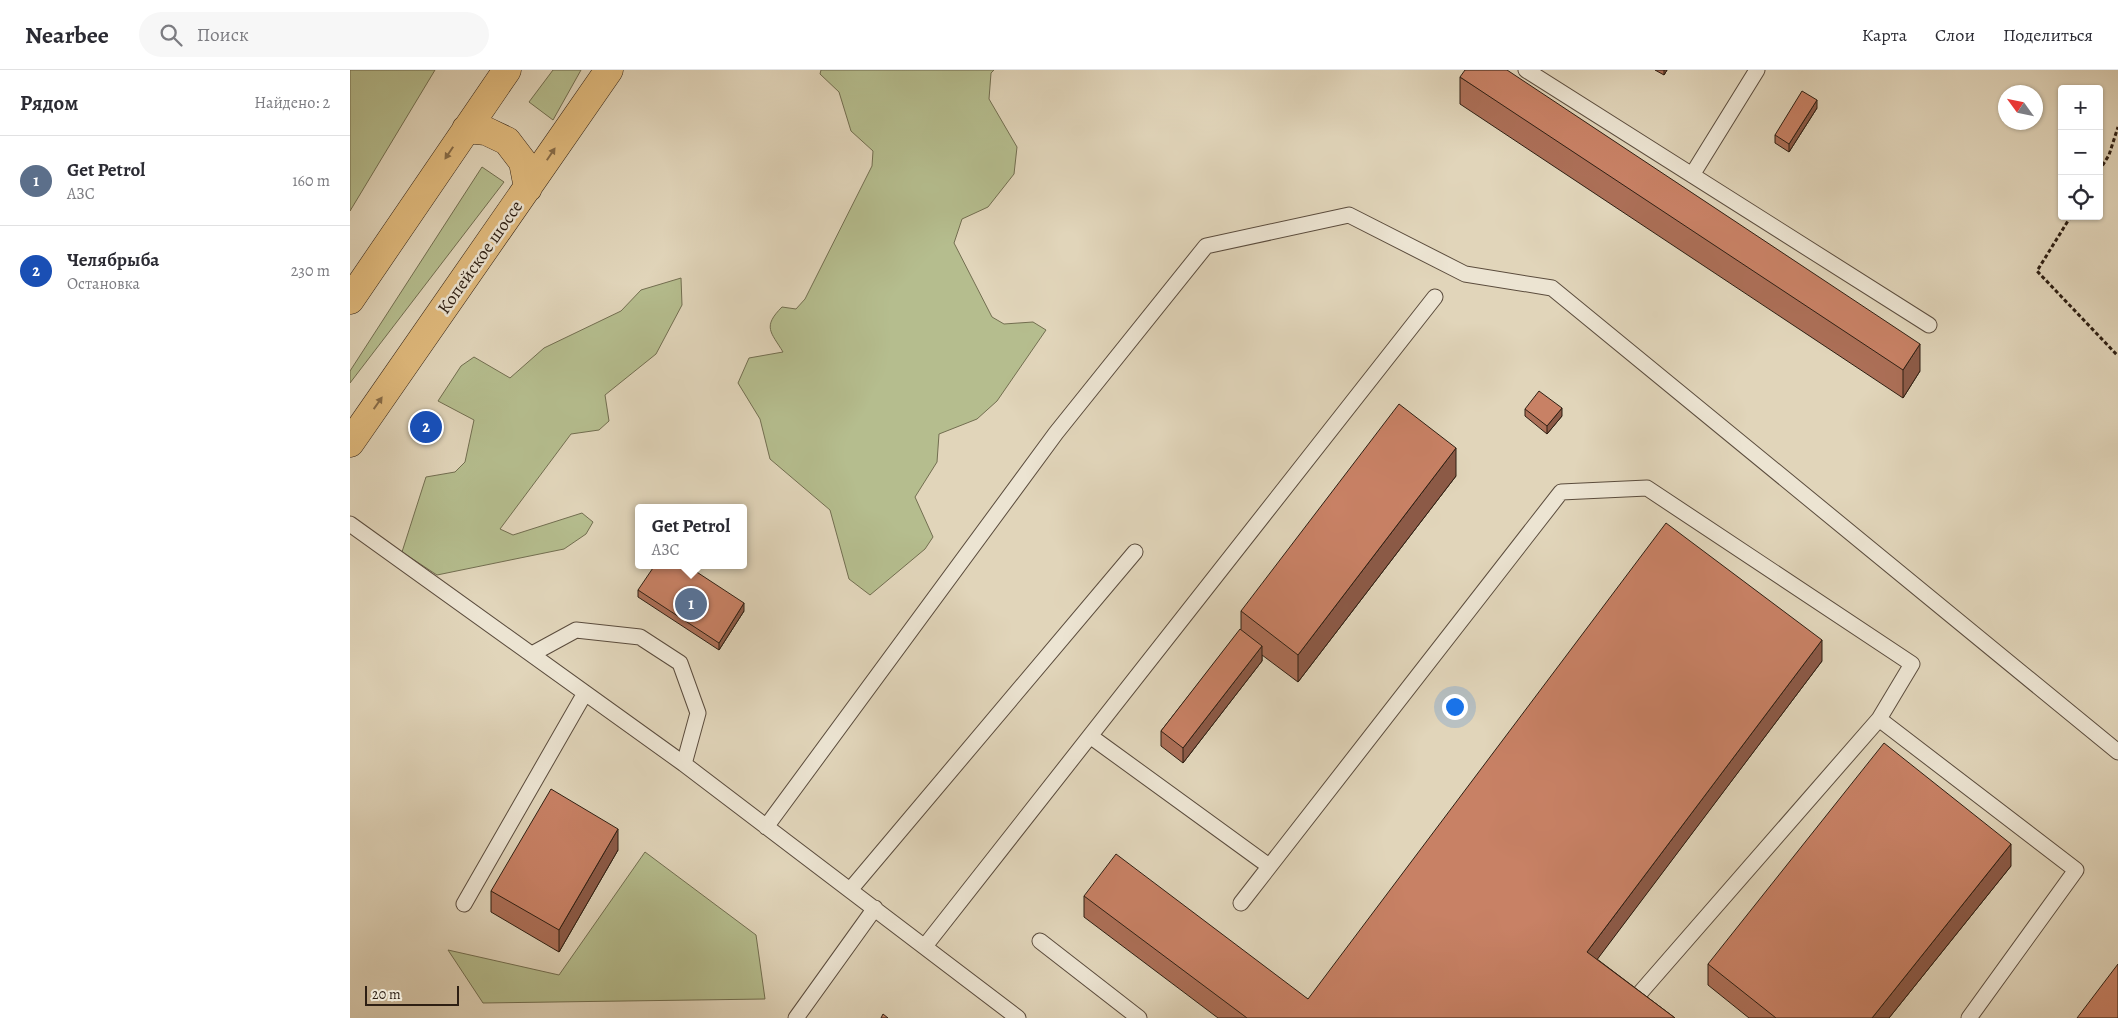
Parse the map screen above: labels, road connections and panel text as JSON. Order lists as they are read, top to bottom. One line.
{"streets":{"main road":["Копейское шоссе"]},"scale_bar":"20 m","north":"top left","page":{"header":"Nearbee","search":"Поиск","nav":["Карта","Слои","Поделиться"],"heading":["Рядом","Найдено: 2"],"map_buttons":["+","−"],"list":[{"mark":"1","name":"Get Petrol","note":"АЗС","value":"160 m"},{"mark":"2","name":"Челябрыба","note":"Остановка","value":"230 m"}],"pins":["2","1"],"popup":["Get Petrol","АЗС"],"scale":"20 m"}}
